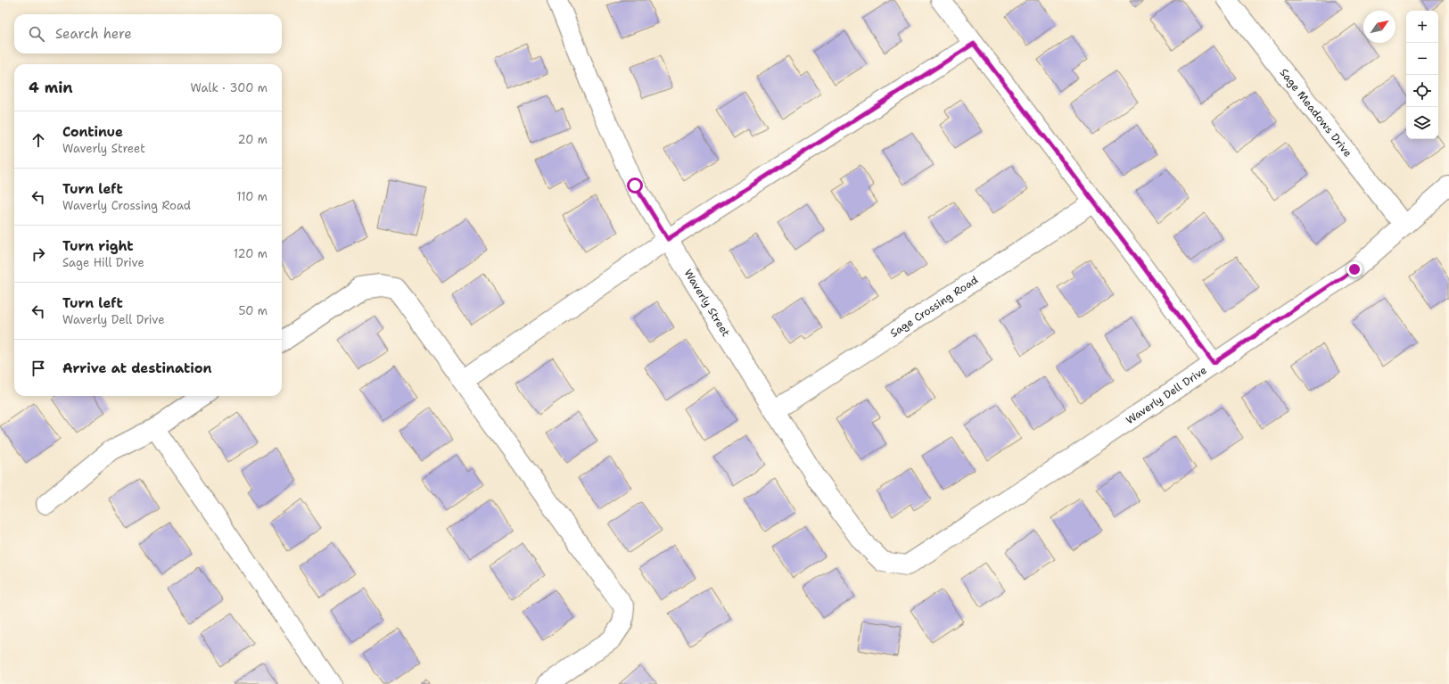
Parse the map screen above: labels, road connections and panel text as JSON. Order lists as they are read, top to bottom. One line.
{"streets":{"street":["Sage Meadows Drive","Waverly Street","Sage Crossing Road","Waverly Dell Drive"]},"crossings":[["Sage Meadows Drive","Waverly Dell Drive"],["Waverly Street","Sage Crossing Road"],["Waverly Street","Waverly Dell Drive"]],"north":"top right","page":{"map_buttons":["+","−"],"search":"Search here","heading":["4 min","Walk · 300 m"],"list":[["Continue","Waverly Street","20 m"],["Turn left","Waverly Crossing Road","110 m"],["Turn right","Sage Hill Drive","120 m"],["Turn left","Waverly Dell Drive","50 m"],"Arrive at destination"]}}
